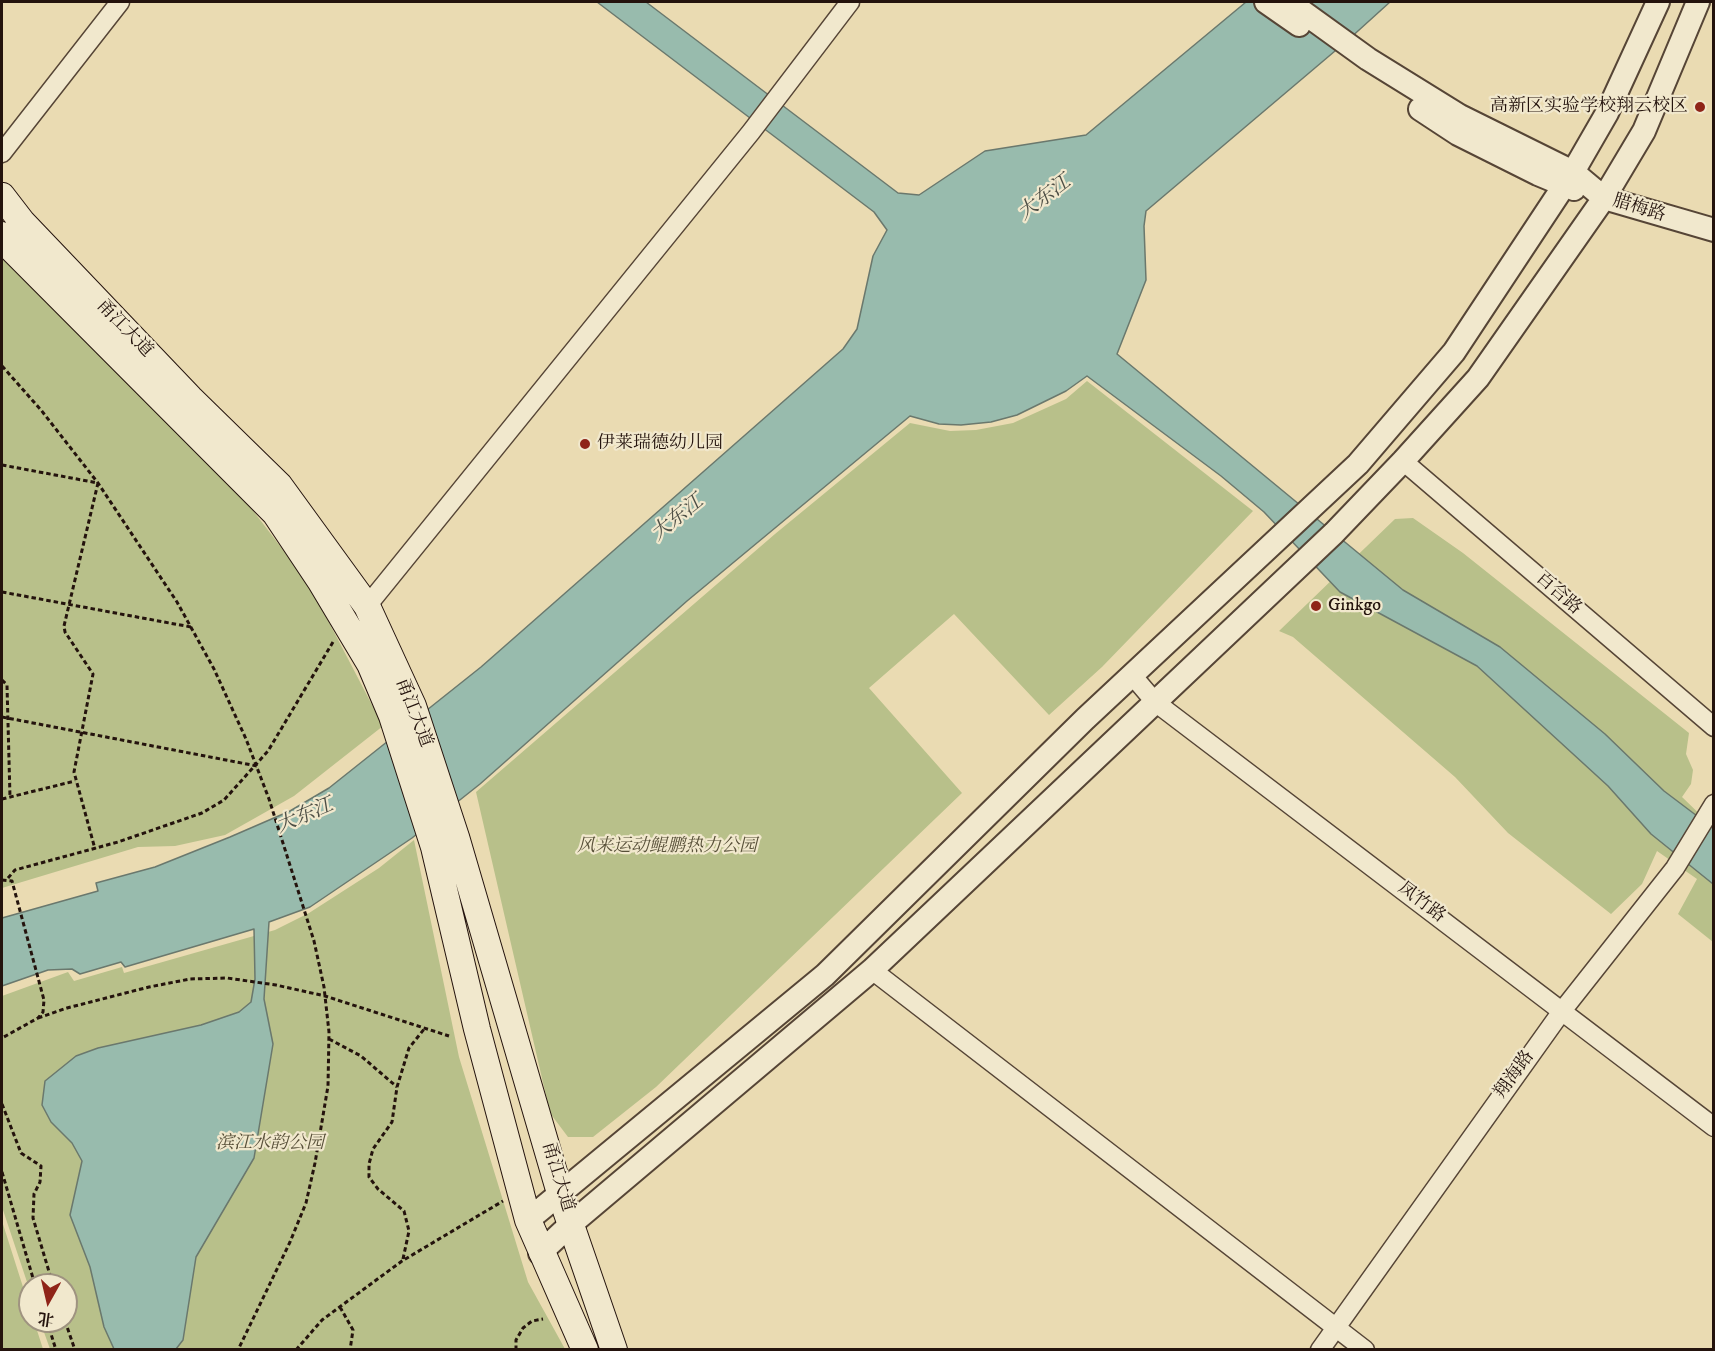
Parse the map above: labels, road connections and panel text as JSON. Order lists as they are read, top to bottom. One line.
{"streets":{"main road":["甬江大道"],"street":["腊梅路","百合路","凤竹路","翔海路"]},"crossings":[["凤竹路","翔海路"]],"water":["大东江"],"parks":["风来运动鲲鹏热力公园","滨江水韵公园"],"places":["高新区实验学校翔云校区","伊莱瑞德幼儿园","Ginkgo"],"north":"bottom"}
